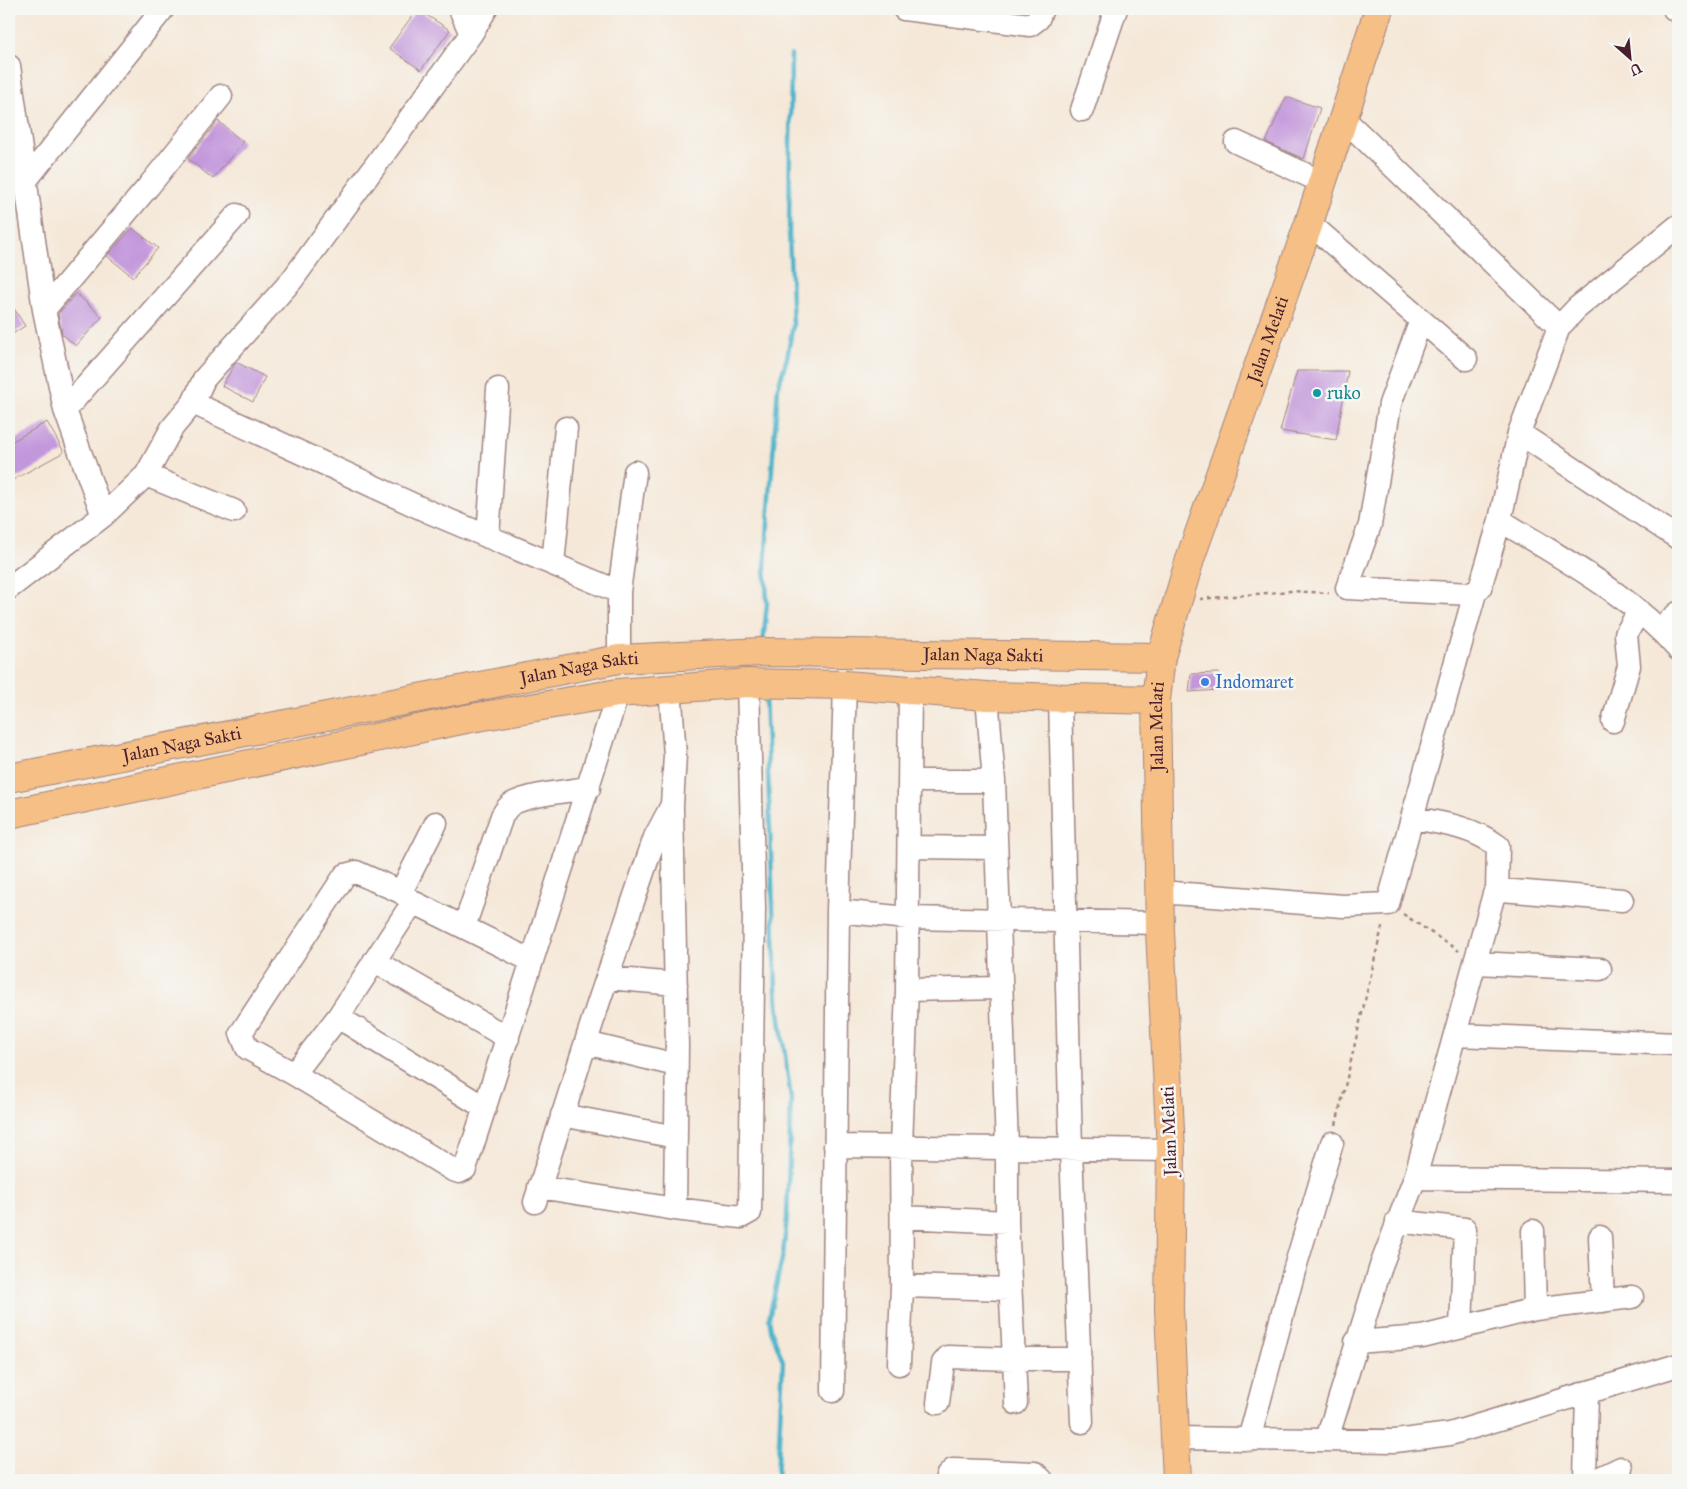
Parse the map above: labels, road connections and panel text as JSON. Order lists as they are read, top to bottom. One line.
{"streets":{"main road":["Jalan Melati","Jalan Naga Sakti"]},"crossings":[["Jalan Melati","Jalan Naga Sakti"]],"places":["ruko","Indomaret"],"north":"bottom right"}
